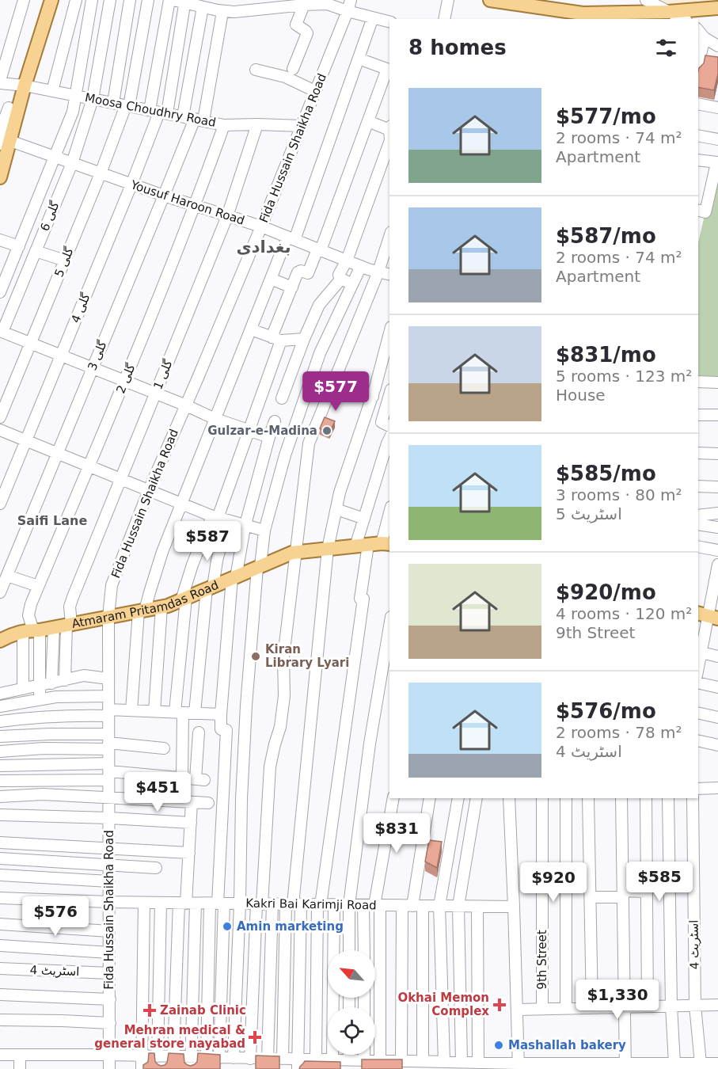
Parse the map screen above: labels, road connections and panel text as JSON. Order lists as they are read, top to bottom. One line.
{"streets":{"main road":["Atmaram Pritamdas Road"],"street":["Moosa Choudhry Road","Fida Hussain Shaikha Road","Yousuf Haroon Road","گلی 6","گلی 5","گلی 4","گلی 3","گلی 1","گلی 2","Kakri Bai Karimji Road","اسٹریٹ 4","9th Street"]},"crossings":[["Moosa Choudhry Road","Fida Hussain Shaikha Road"],["Moosa Choudhry Road","گلی 6"],["Moosa Choudhry Road","گلی 5"],["Moosa Choudhry Road","گلی 4"],["Moosa Choudhry Road","گلی 3"],["Moosa Choudhry Road","گلی 1"],["Moosa Choudhry Road","گلی 2"],["Fida Hussain Shaikha Road","Yousuf Haroon Road"],["Fida Hussain Shaikha Road","Atmaram Pritamdas Road"],["Fida Hussain Shaikha Road","Kakri Bai Karimji Road"],["Fida Hussain Shaikha Road","اسٹریٹ 4"],["Yousuf Haroon Road","گلی 6"],["Yousuf Haroon Road","گلی 5"],["Yousuf Haroon Road","گلی 4"],["Yousuf Haroon Road","گلی 3"],["Yousuf Haroon Road","گلی 1"],["Yousuf Haroon Road","گلی 2"],["گلی 1","Atmaram Pritamdas Road"],["گلی 2","Atmaram Pritamdas Road"]],"districts":["بغدادی","Saifi Lane"],"places":{"other":["Gulzar-e-Madina","Kiran Library Lyari","Amin marketing","Mashallah bakery"],"health":["Okhai Memon Complex","Zainab Clinic","Mehran medical & general store nayabad"]},"north":"top left","page":{"heading":"8 homes","list":[{"name":"$577/mo","note":"2 rooms · 74 m² · Apartment"},{"name":"$587/mo","note":"2 rooms · 74 m² · Apartment"},{"name":"$831/mo","note":"5 rooms · 123 m² · House"},{"name":"$585/mo","note":"3 rooms · 80 m² · اسٹریٹ 5"},{"name":"$920/mo","note":"4 rooms · 120 m² · 9th Street"},{"name":"$576/mo","note":"2 rooms · 78 m² · اسٹریٹ 4"}],"price":["$577","$587","$451","$831","$585","$920","$576","$1,330"]}}
